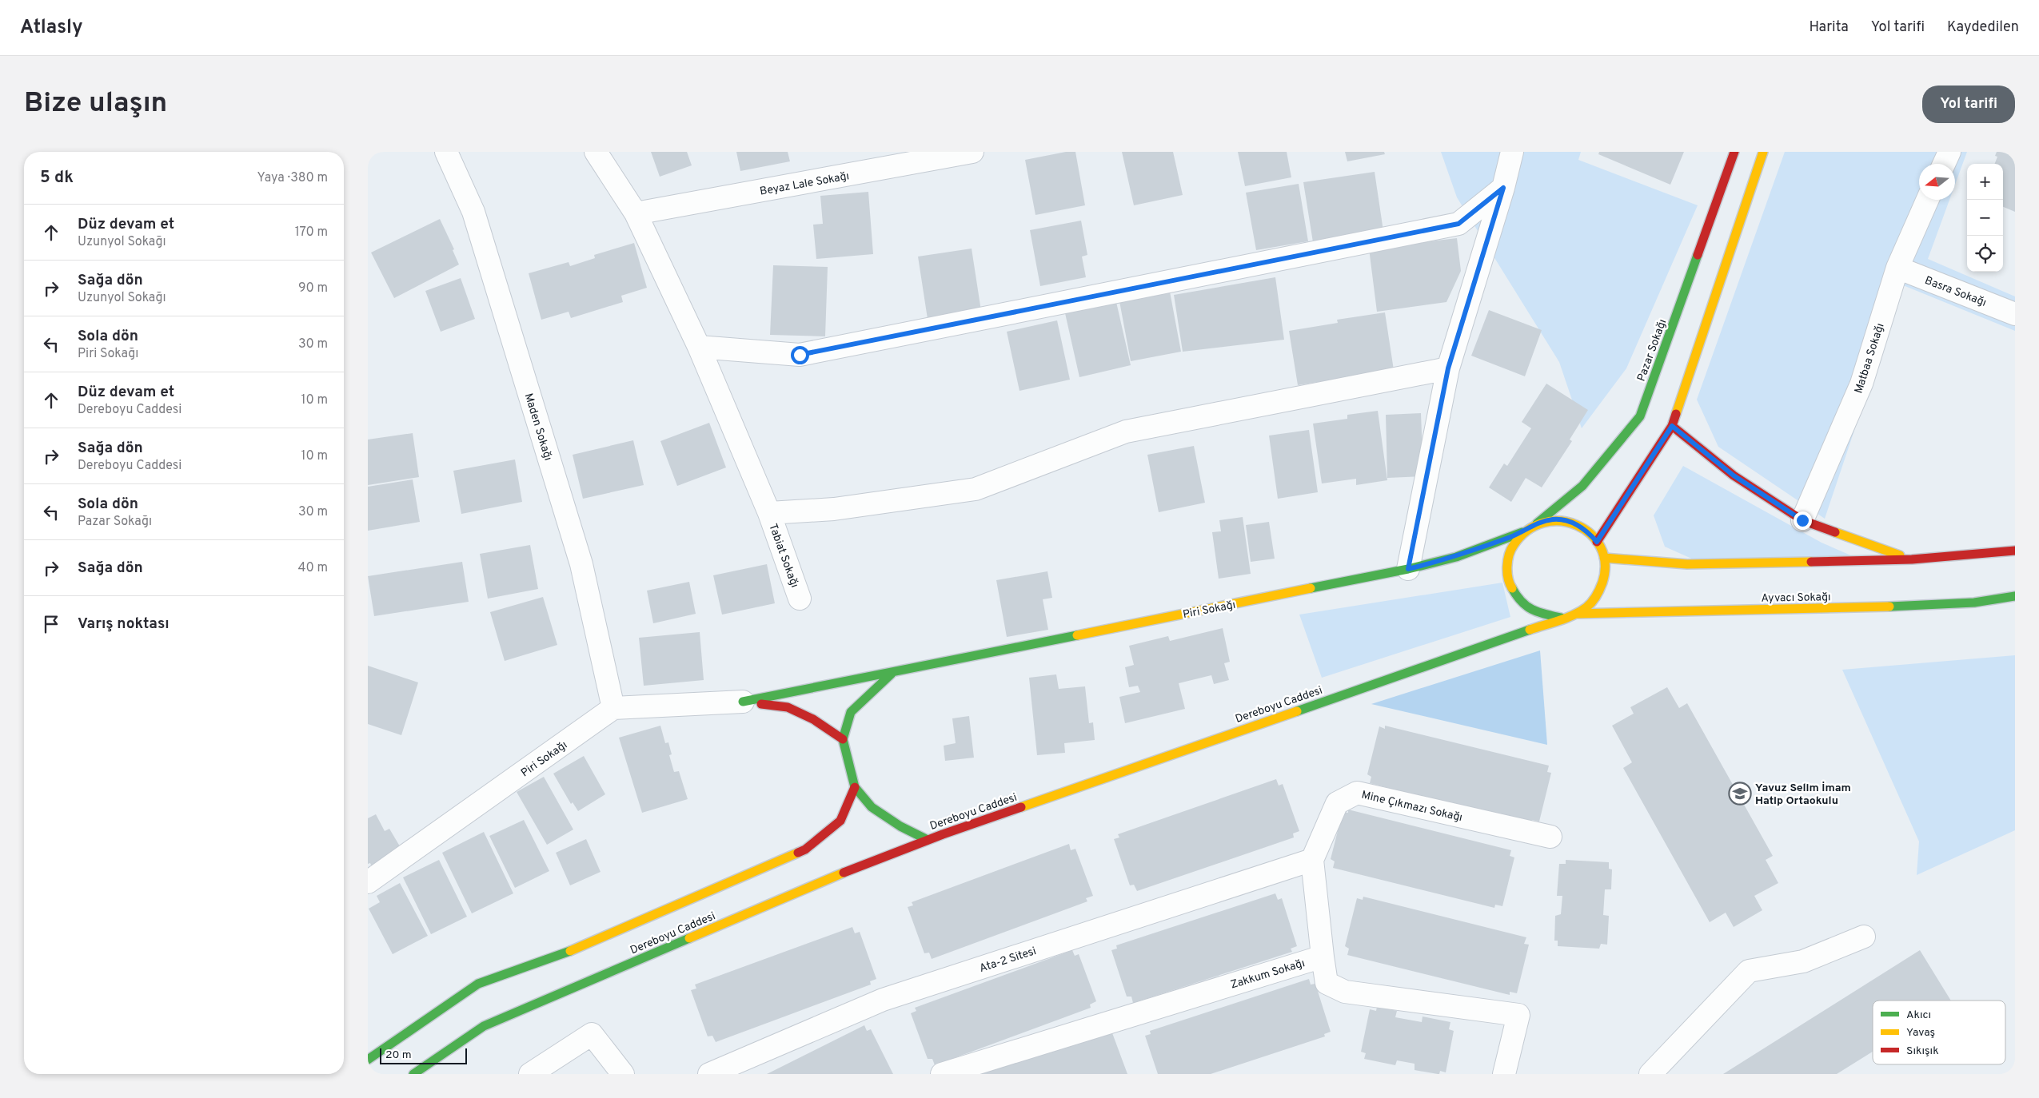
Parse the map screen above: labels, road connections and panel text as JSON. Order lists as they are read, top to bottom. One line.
{"streets":{"main road":["Pazar Sokağı","Ayvacı Sokağı","Piri Sokağı","Dereboyu Caddesi"],"street":["Beyaz Lale Sokağı","Basra Sokağı","Matbaa Sokağı","Maden Sokağı","Tabiat Sokağı","Mine Çıkmazı Sokağı","Ata-2 Sitesi","Zakkum Sokağı"]},"crossings":[["Beyaz Lale Sokağı","Tabiat Sokağı"],["Basra Sokağı","Matbaa Sokağı"],["Pazar Sokağı","Ayvacı Sokağı"],["Pazar Sokağı","Piri Sokağı"],["Pazar Sokağı","Dereboyu Caddesi"],["Maden Sokağı","Piri Sokağı"],["Ayvacı Sokağı","Piri Sokağı"],["Ayvacı Sokağı","Dereboyu Caddesi"],["Piri Sokağı","Dereboyu Caddesi"],["Mine Çıkmazı Sokağı","Ata-2 Sitesi"],["Mine Çıkmazı Sokağı","Zakkum Sokağı"]],"places":{"school or university":["Yavuz Selim İmam Hatip Ortaokulu"]},"legend":["Akıcı","Yavaş","Sıkışık"],"scale_bar":"20 m","north":"left","page":{"header":"Atlasly","nav":["Harita","Yol tarifi","Kaydedilen"],"buttons":"Yol tarifi","title":"Bize ulaşın","heading":["5 dk","Yaya · 380 m"],"map_buttons":["+","−"],"list":[["Düz devam et","Uzunyol Sokağı","170 m"],["Sağa dön","Uzunyol Sokağı","90 m"],["Sola dön","Piri Sokağı","30 m"],["Düz devam et","Dereboyu Caddesi","10 m"],["Sağa dön","Dereboyu Caddesi","10 m"],["Sola dön","Pazar Sokağı","30 m"],["Sağa dön","40 m"],"Varış noktası"],"scale":"20 m"}}
